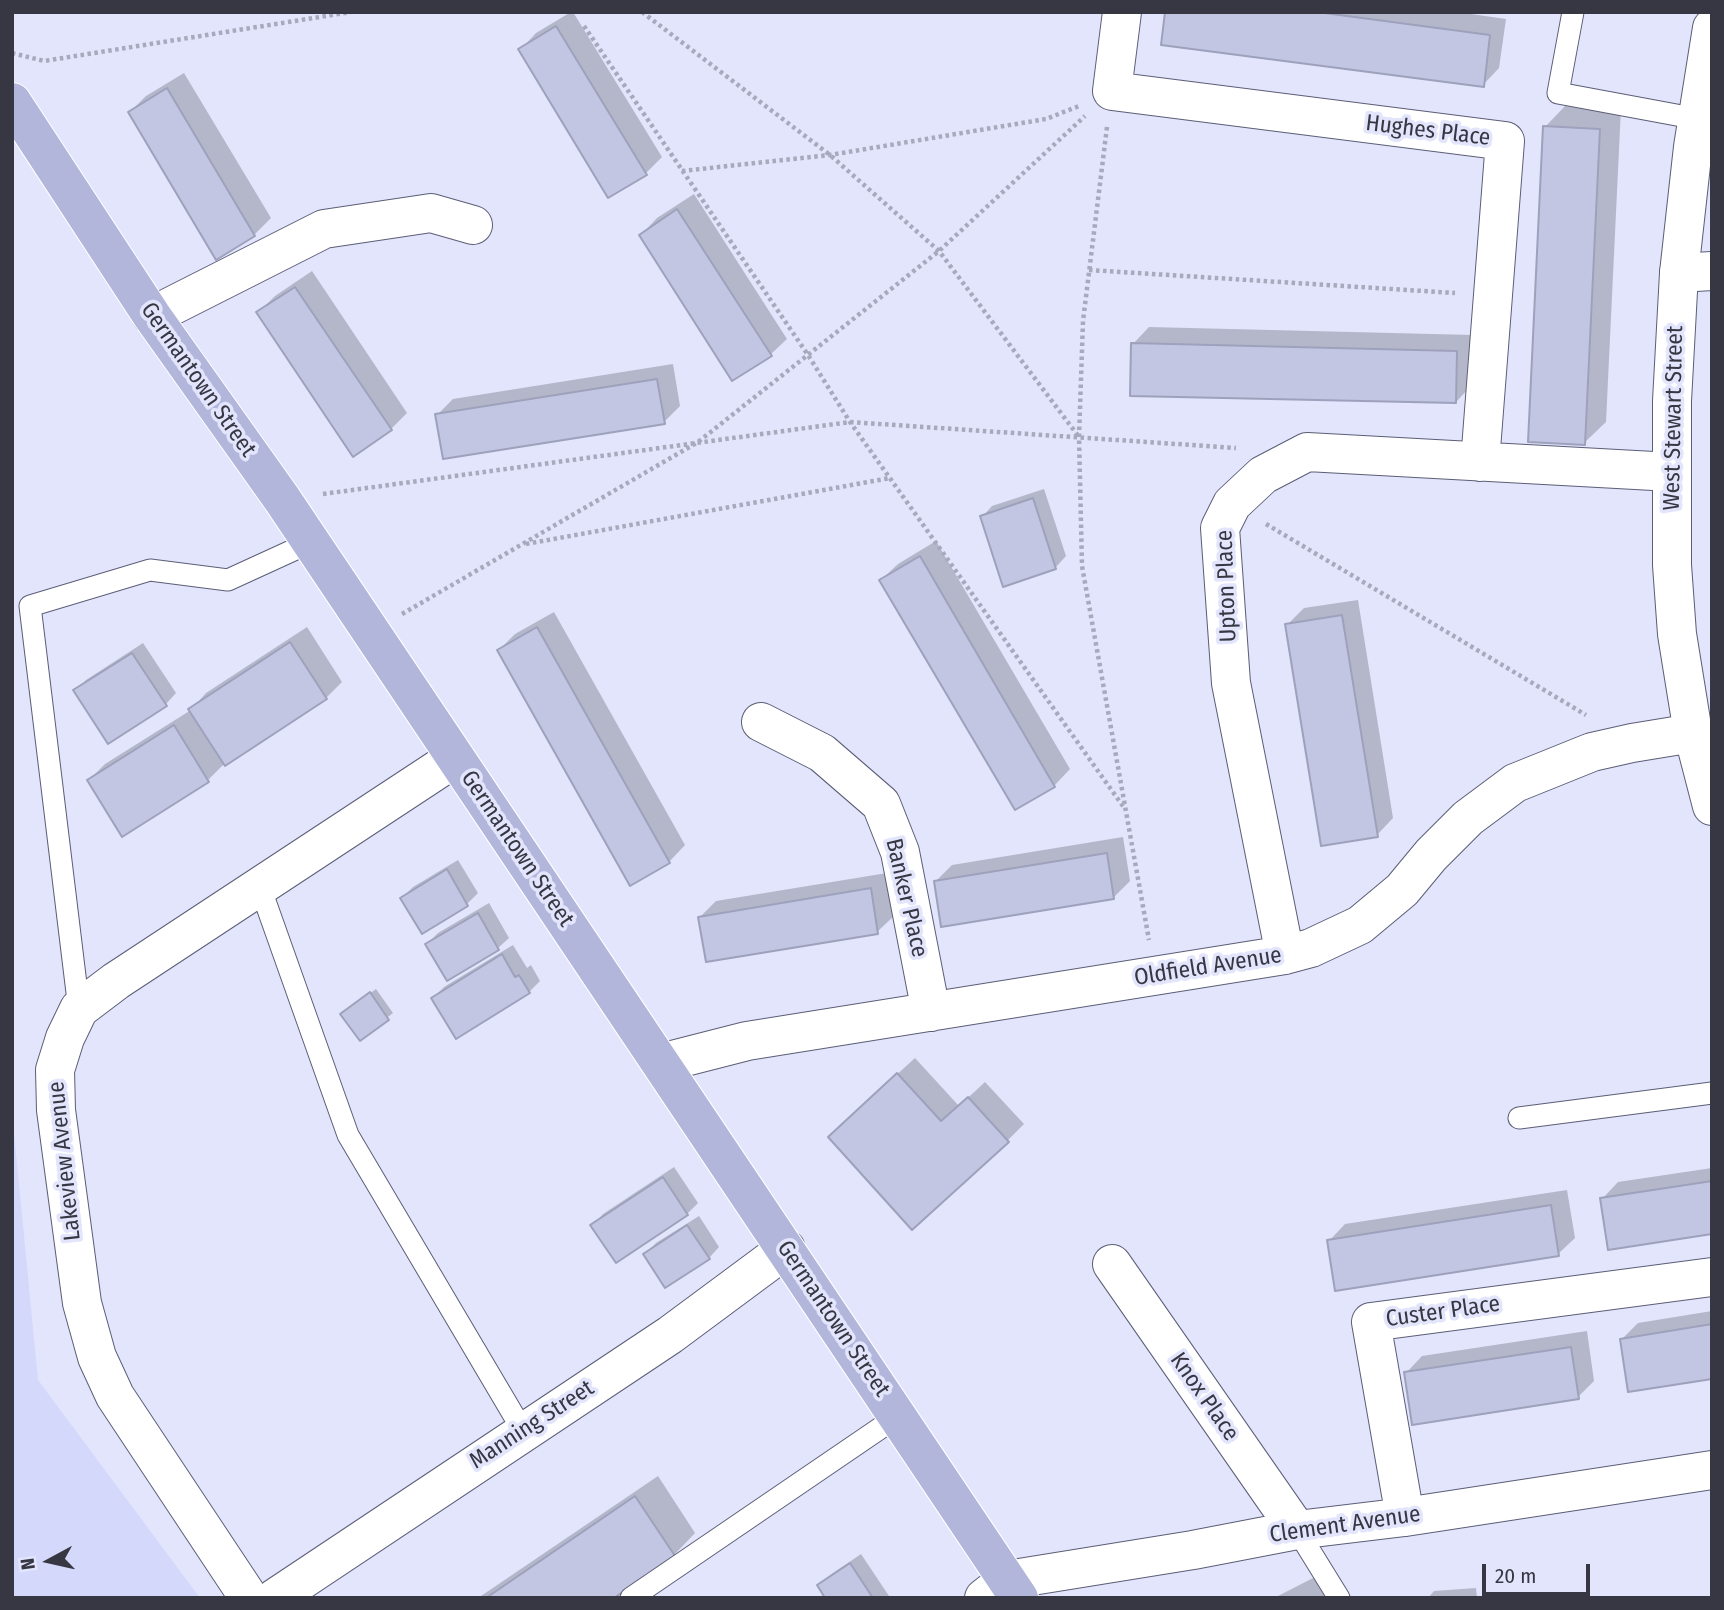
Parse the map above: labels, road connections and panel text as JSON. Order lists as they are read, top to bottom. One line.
{"streets":{"main road":["Germantown Street"],"street":["Hughes Place","West Stewart Street","Upton Place","Banker Place","Oldfield Avenue","Lakeview Avenue","Custer Place","Knox Place","Manning Street","Clement Avenue"]},"crossings":[["Hughes Place","Upton Place"],["Germantown Street","Oldfield Avenue"],["Germantown Street","Lakeview Avenue"],["Germantown Street","Manning Street"],["Germantown Street","Clement Avenue"],["West Stewart Street","Upton Place"],["West Stewart Street","Oldfield Avenue"],["Upton Place","Oldfield Avenue"],["Banker Place","Oldfield Avenue"],["Custer Place","Clement Avenue"],["Knox Place","Clement Avenue"]],"scale_bar":"20 m","north":"left"}
